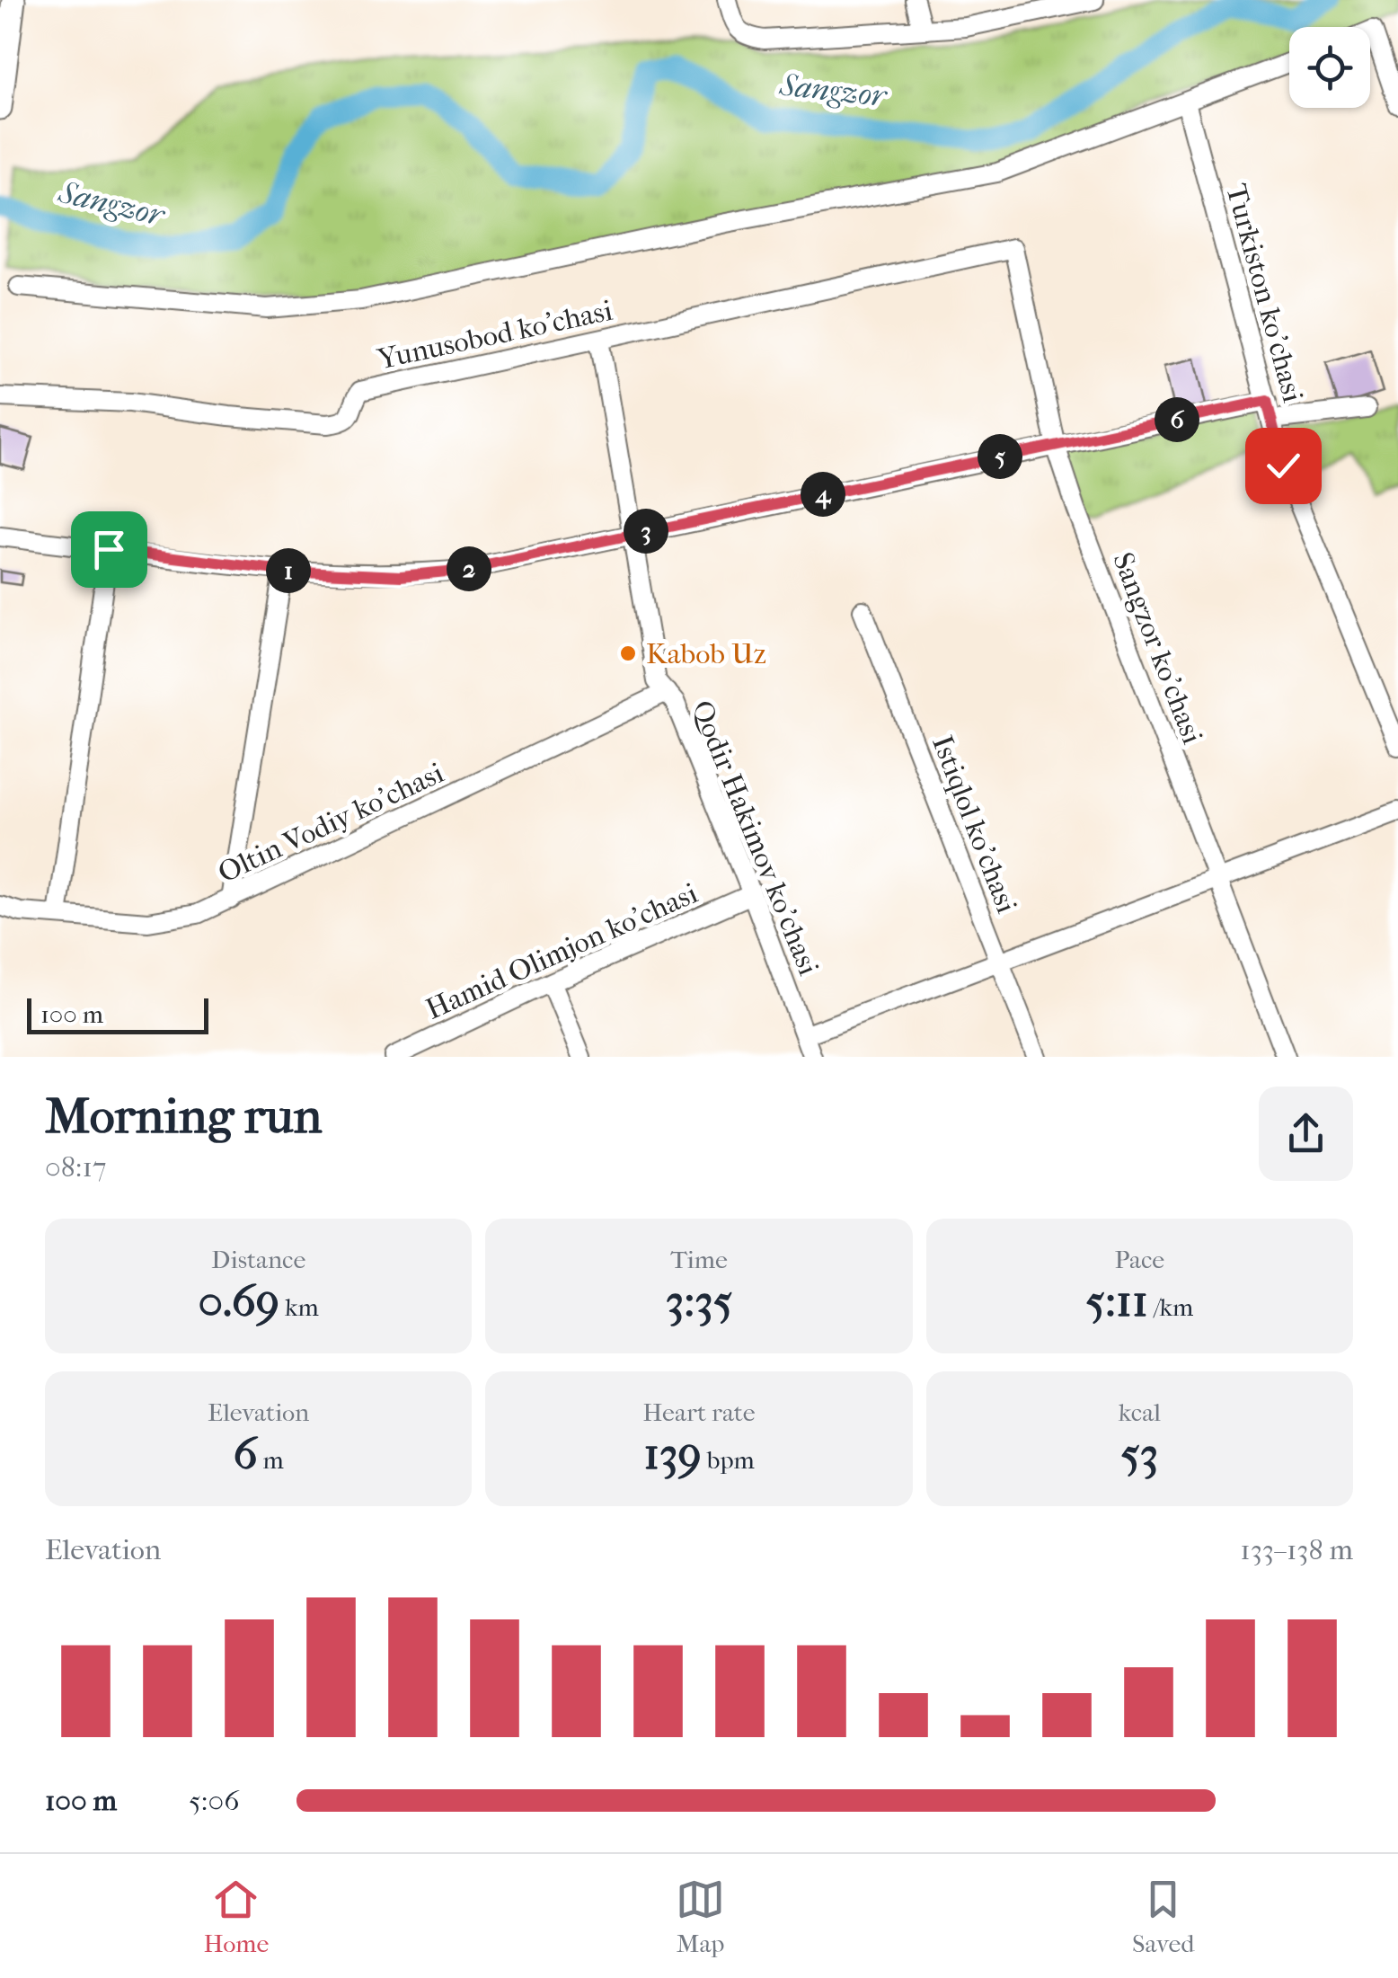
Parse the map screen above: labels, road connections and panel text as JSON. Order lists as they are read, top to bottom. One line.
{"streets":{"street":["Turkiston ko'chasi","Yunusobod ko'chasi","Sangzor ko'chasi","Oltin Vodiy ko'chasi","Istiqlol ko'chasi","Qodir Hakimov ko'chasi","Hamid Olimjon ko'chasi"]},"crossings":[["Yunusobod ko'chasi","Sangzor ko'chasi"],["Yunusobod ko'chasi","Qodir Hakimov ko'chasi"],["Oltin Vodiy ko'chasi","Qodir Hakimov ko'chasi"],["Qodir Hakimov ko'chasi","Hamid Olimjon ko'chasi"]],"water":["Sangzor"],"places":["Kabob Uz"],"scale_bar":"100 m","page":{"pins":["6","5","4","3","2","1"],"scale":"100 m","heading":["Morning run","08:17"],"stats":[["Distance","0.69 km"],["Time","3:35"],["Pace","5:11 /km"],["Elevation","6 m"],["Heart rate","139 bpm"],["kcal","53"]],"chart":["Elevation","133–138 m"],"list":[{"name":"100 m","note":"5:06"}],"tabs":["Home","Map","Saved"]}}
